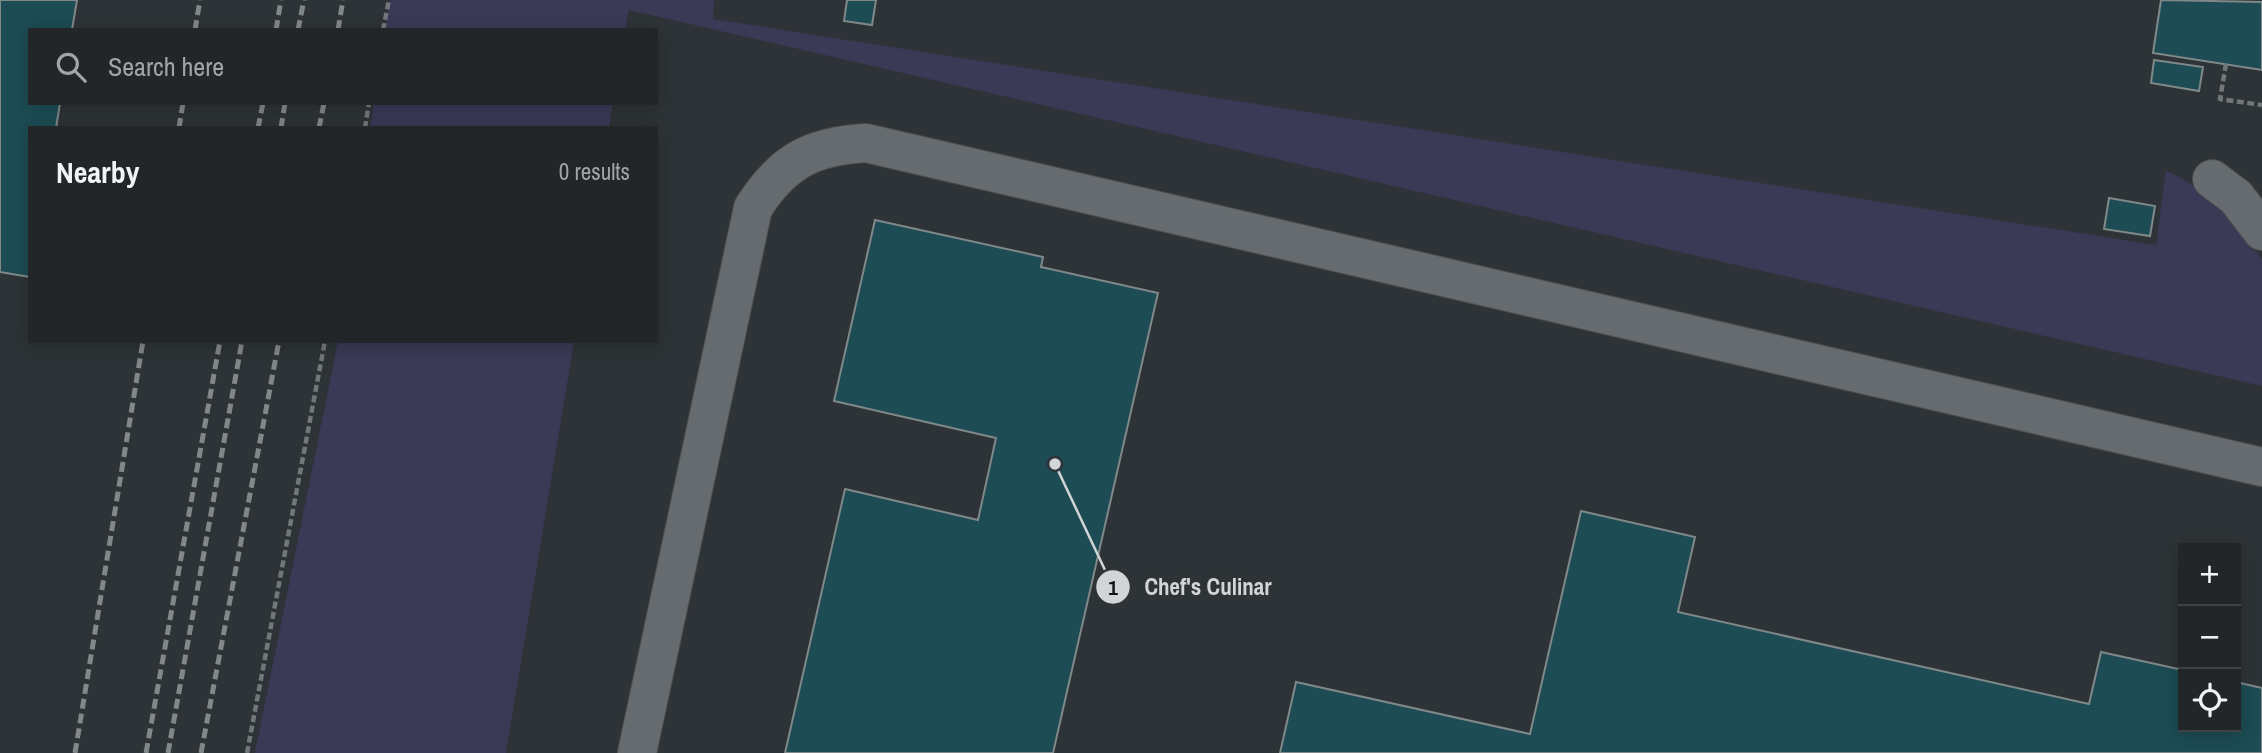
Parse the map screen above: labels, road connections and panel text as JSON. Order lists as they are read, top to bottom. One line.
{"places":["Chef's Culinar"],"page":{"search":"Search here","heading":["Nearby","0 results"],"map_buttons":["+","−"]}}
